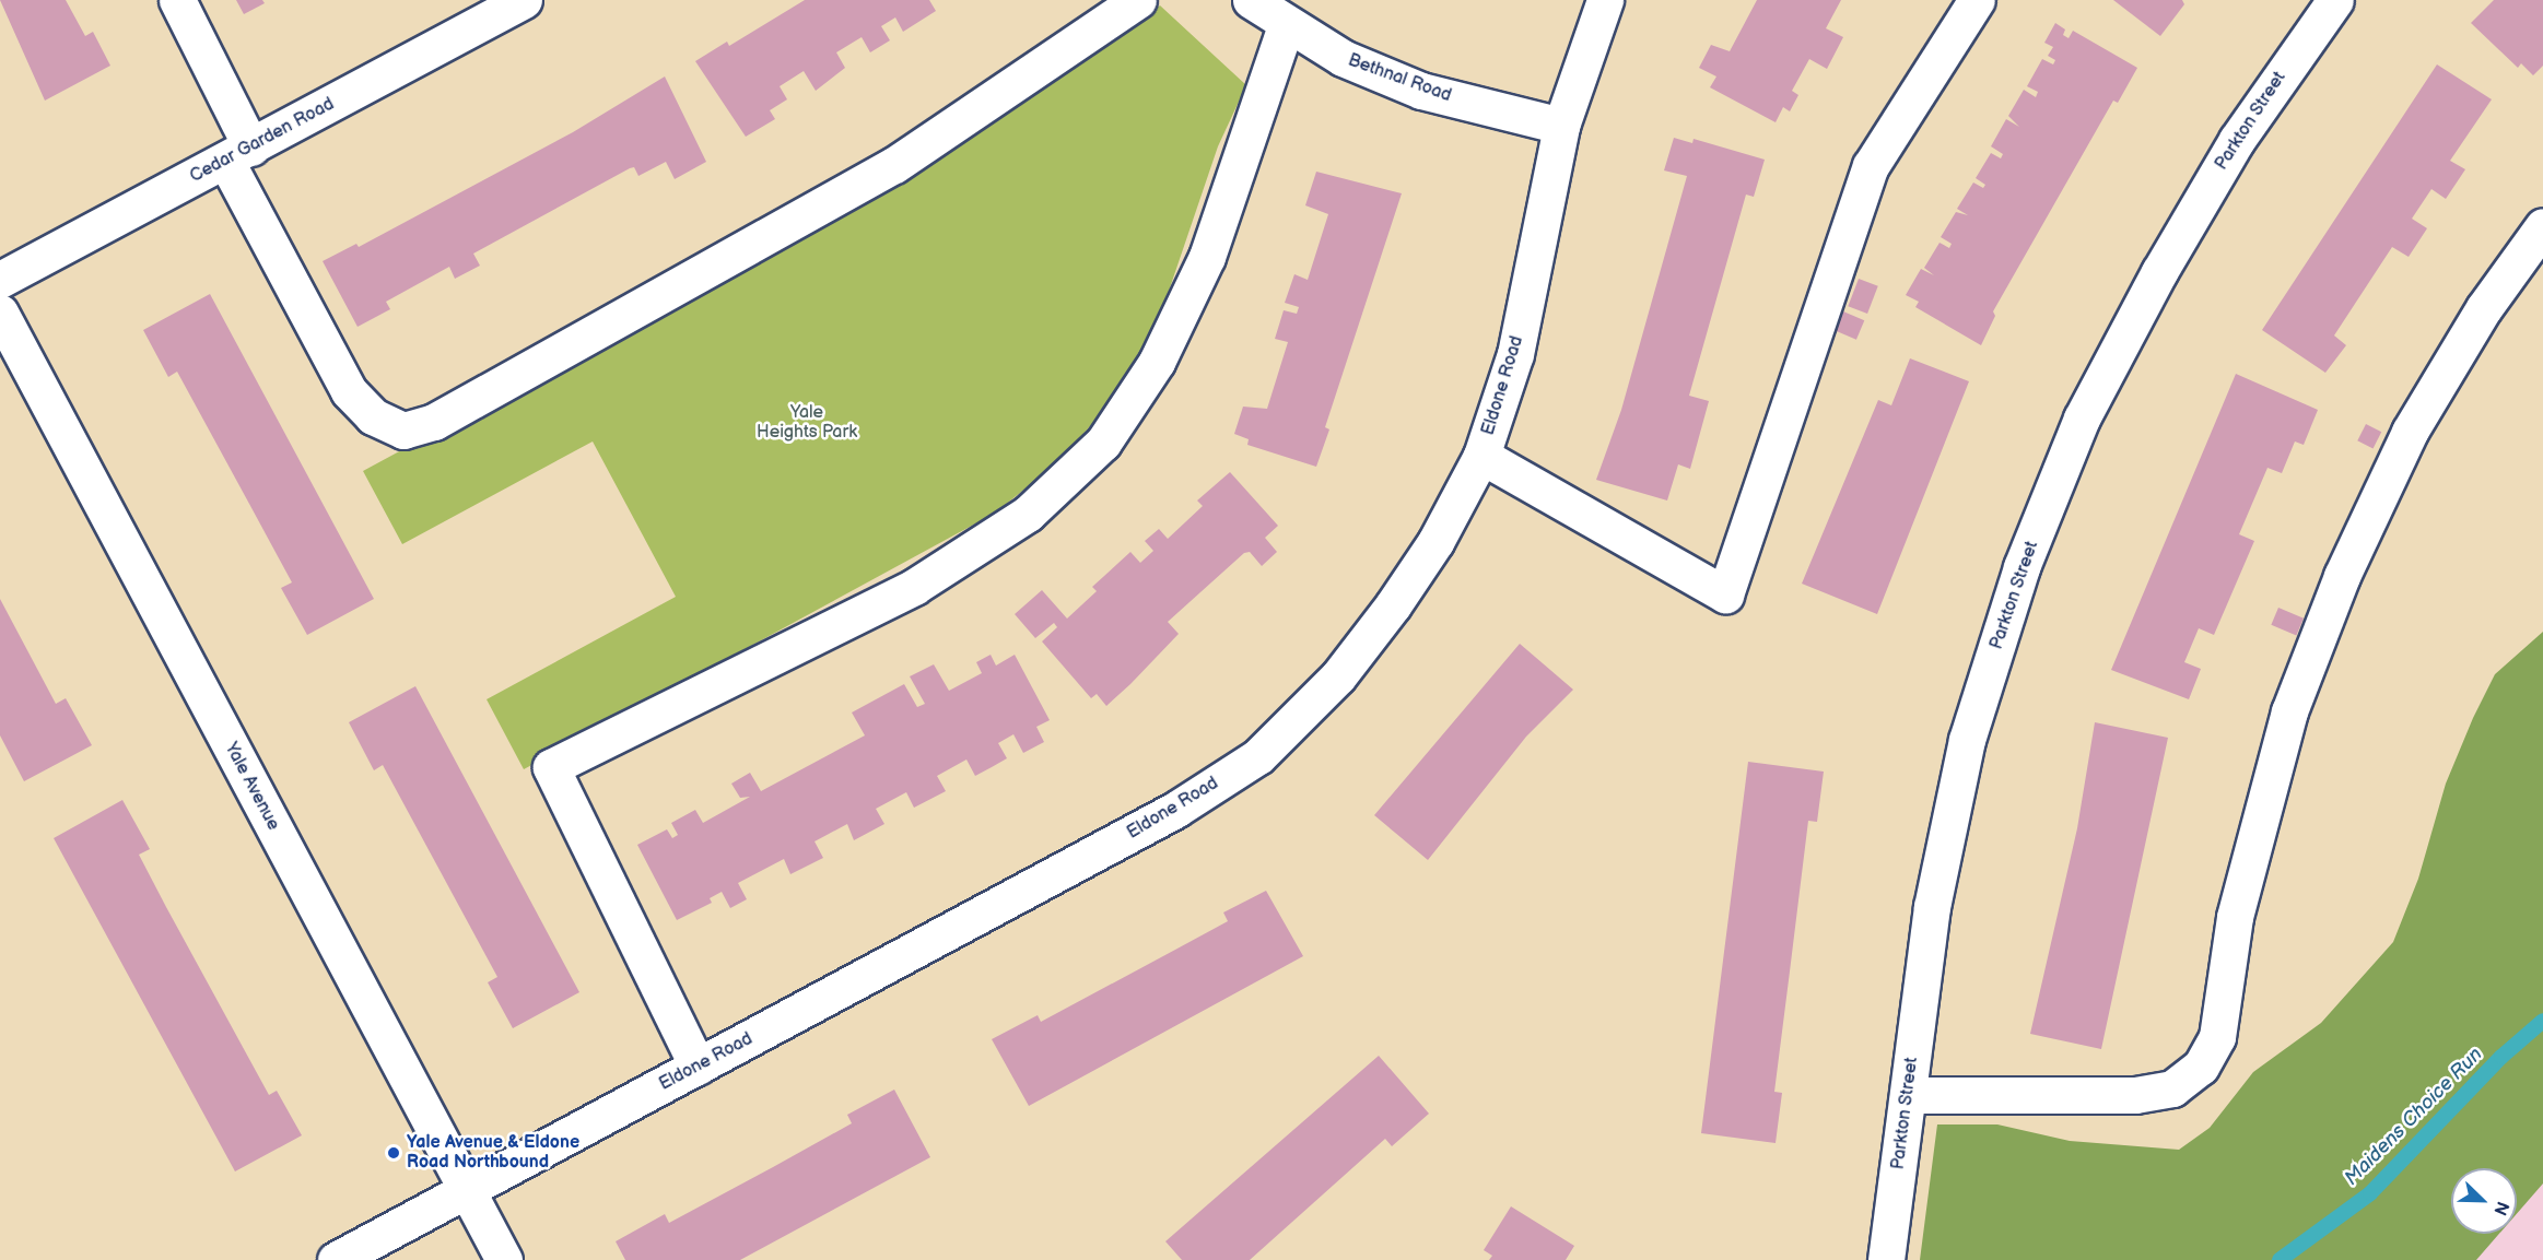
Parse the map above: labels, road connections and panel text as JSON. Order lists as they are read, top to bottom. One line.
{"streets":{"street":["Bethnal Road","Parkton Street","Cedar Garden Road","Eldone Road","Yale Avenue"]},"crossings":[["Bethnal Road","Eldone Road"],["Eldone Road","Yale Avenue"]],"water":["Maidens Choice Run"],"parks":["Yale Heights Park"],"places":["Yale Avenue & Eldone Road Northbound"],"north":"bottom right"}
